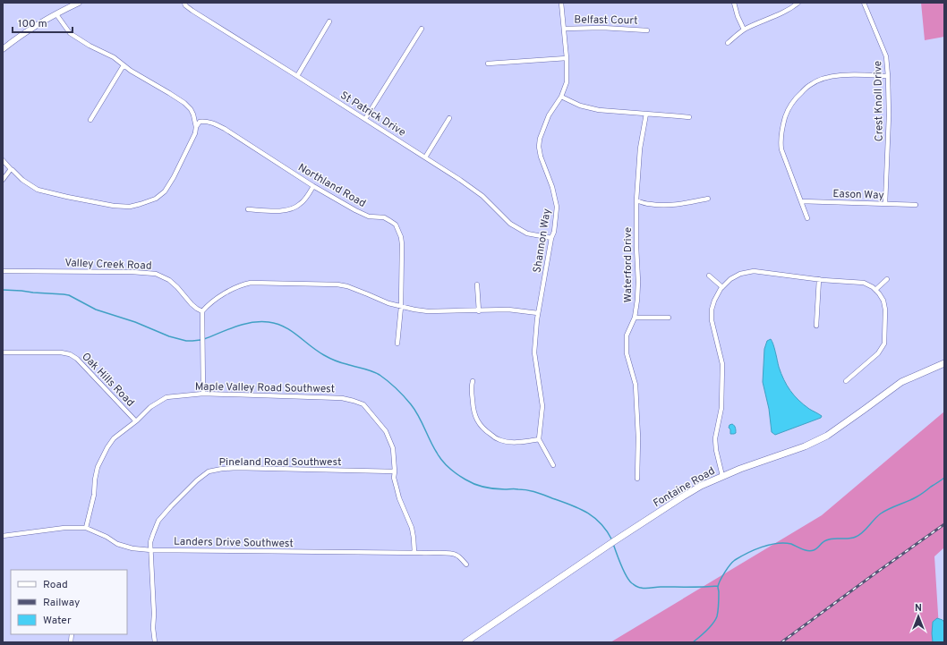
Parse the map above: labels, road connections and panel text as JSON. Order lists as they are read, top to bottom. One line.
{"streets":{"main road":["Fontaine Road"],"street":["Belfast Court","Crest Knoll Drive","St Patrick Drive","Northland Road","Eason Way","Shannon Way","Valley Creek Road","Waterford Drive","Oak Hills Road","Maple Valley Road Southwest","Pineland Road Southwest","Landers Drive Southwest"]},"crossings":[["Belfast Court","Shannon Way"],["Crest Knoll Drive","Eason Way"],["St Patrick Drive","Shannon Way"],["Oak Hills Road","Maple Valley Road Southwest"],["Maple Valley Road Southwest","Pineland Road Southwest"],["Maple Valley Road Southwest","Landers Drive Southwest"],["Pineland Road Southwest","Landers Drive Southwest"]],"legend":["Road","Railway","Water"],"scale_bar":"100 m","north":"top"}
